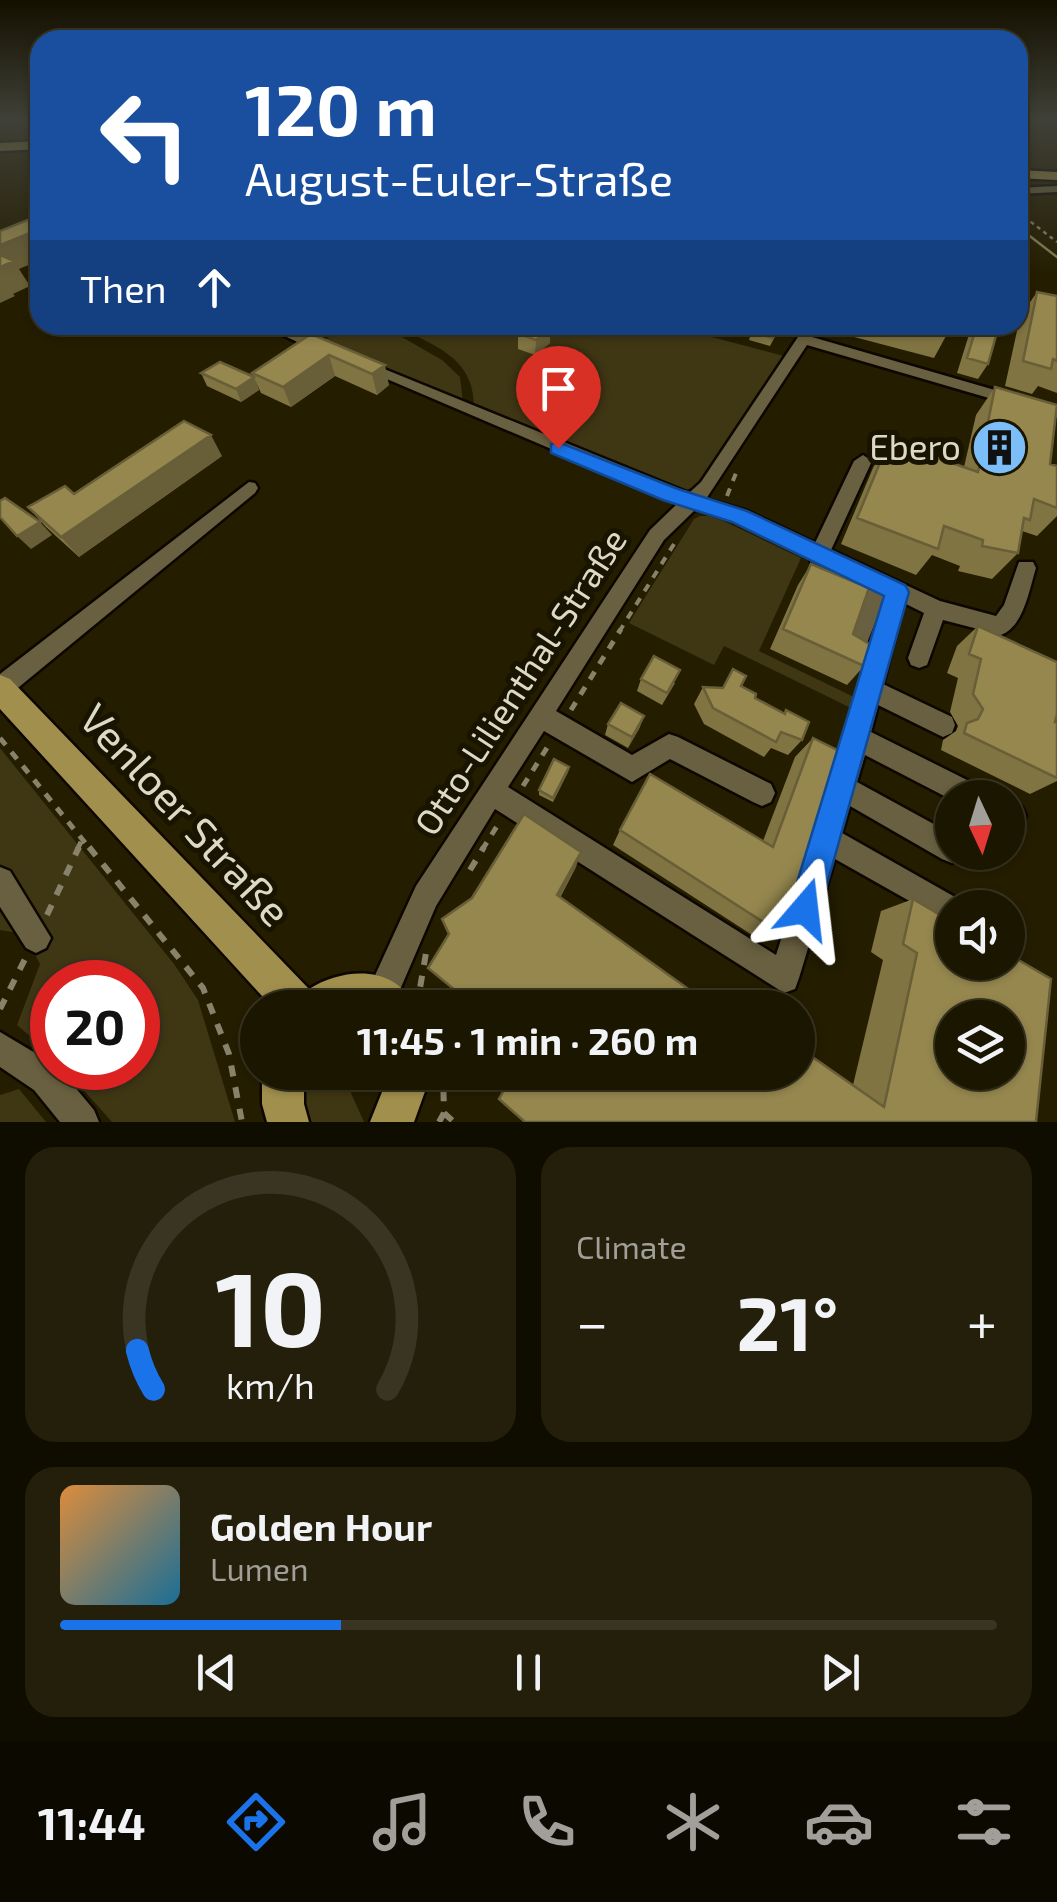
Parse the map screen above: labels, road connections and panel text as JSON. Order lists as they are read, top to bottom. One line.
{"streets":{"main road":["Venloer Straße"],"street":["Otto-Lilienthal-Straße"]},"places":{"building":["Ebero"]},"north":"bottom","page":{"turn":["120 m","August-Euler-Straße"],"then":"Then","limit":"20","trip":"11:45 · 1 min · 260 m","tile":"Climate","heat":["−","21°","+"],"song":["Golden Hour","Lumen"],"tabs":"11:44","gauge":["10","km/h"]}}
